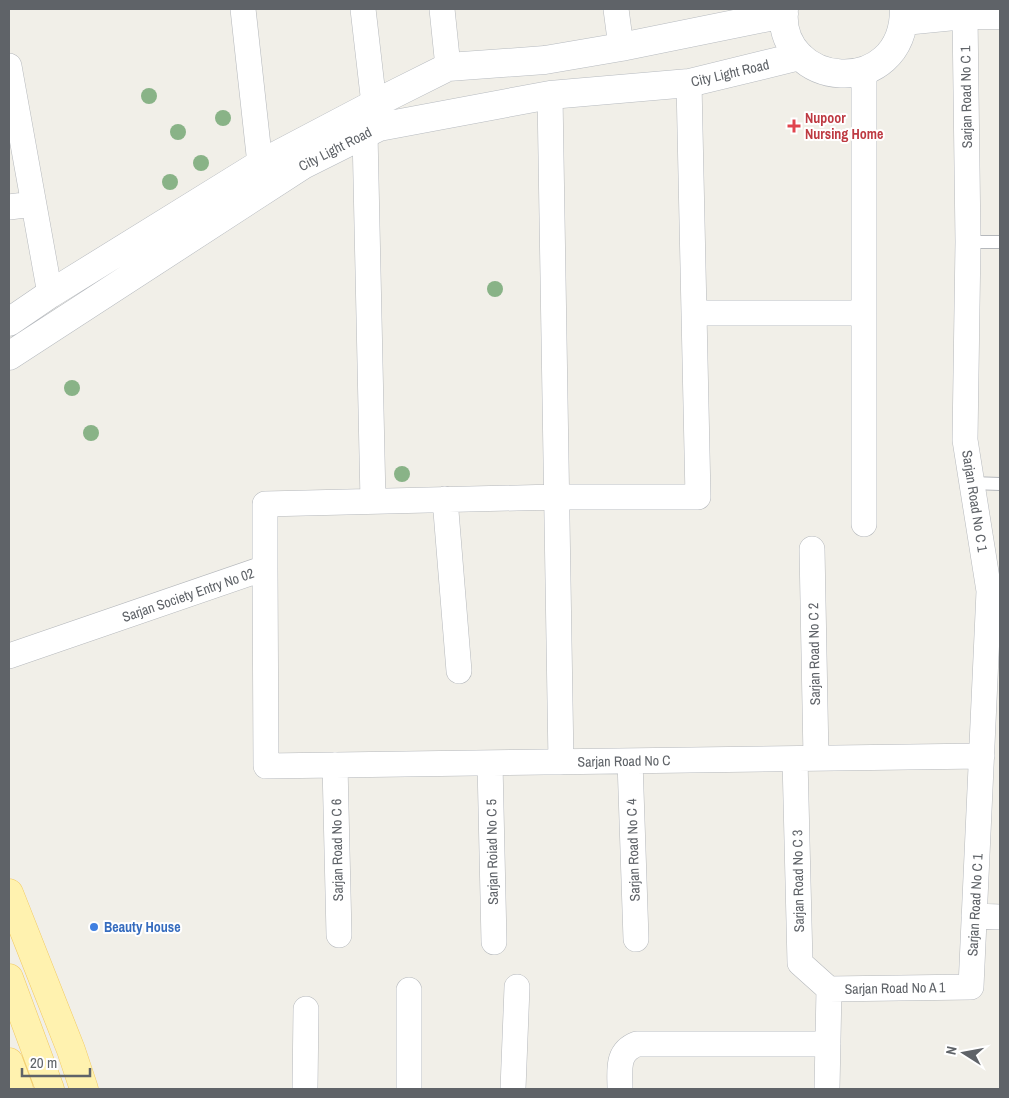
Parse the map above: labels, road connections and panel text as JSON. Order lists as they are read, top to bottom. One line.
{"streets":{"main road":["City Light Road"],"street":["Sarjan Road No C 1","Sarjan Society Entry No 02","Sarjan Road No C 2","Sarjan Road No C","Sarjan Road No C 6","Sarjan Road No C 4","Sarjan Roiad No C 5","Sarjan Road No C 3","Sarjan Road No A 1"]},"crossings":[["Sarjan Road No C 1","Sarjan Road No C"],["Sarjan Road No C 1","Sarjan Road No A 1"],["Sarjan Society Entry No 02","Sarjan Road No C"],["Sarjan Road No C 2","Sarjan Road No C"],["Sarjan Road No C 2","Sarjan Road No C 3"],["Sarjan Road No C","Sarjan Road No C 6"],["Sarjan Road No C","Sarjan Road No C 4"],["Sarjan Road No C","Sarjan Roiad No C 5"],["Sarjan Road No C","Sarjan Road No C 3"],["Sarjan Road No C 3","Sarjan Road No A 1"]],"places":{"health":["Nupoor Nursing Home"],"other":["Beauty House"]},"scale_bar":"20 m","north":"left"}
